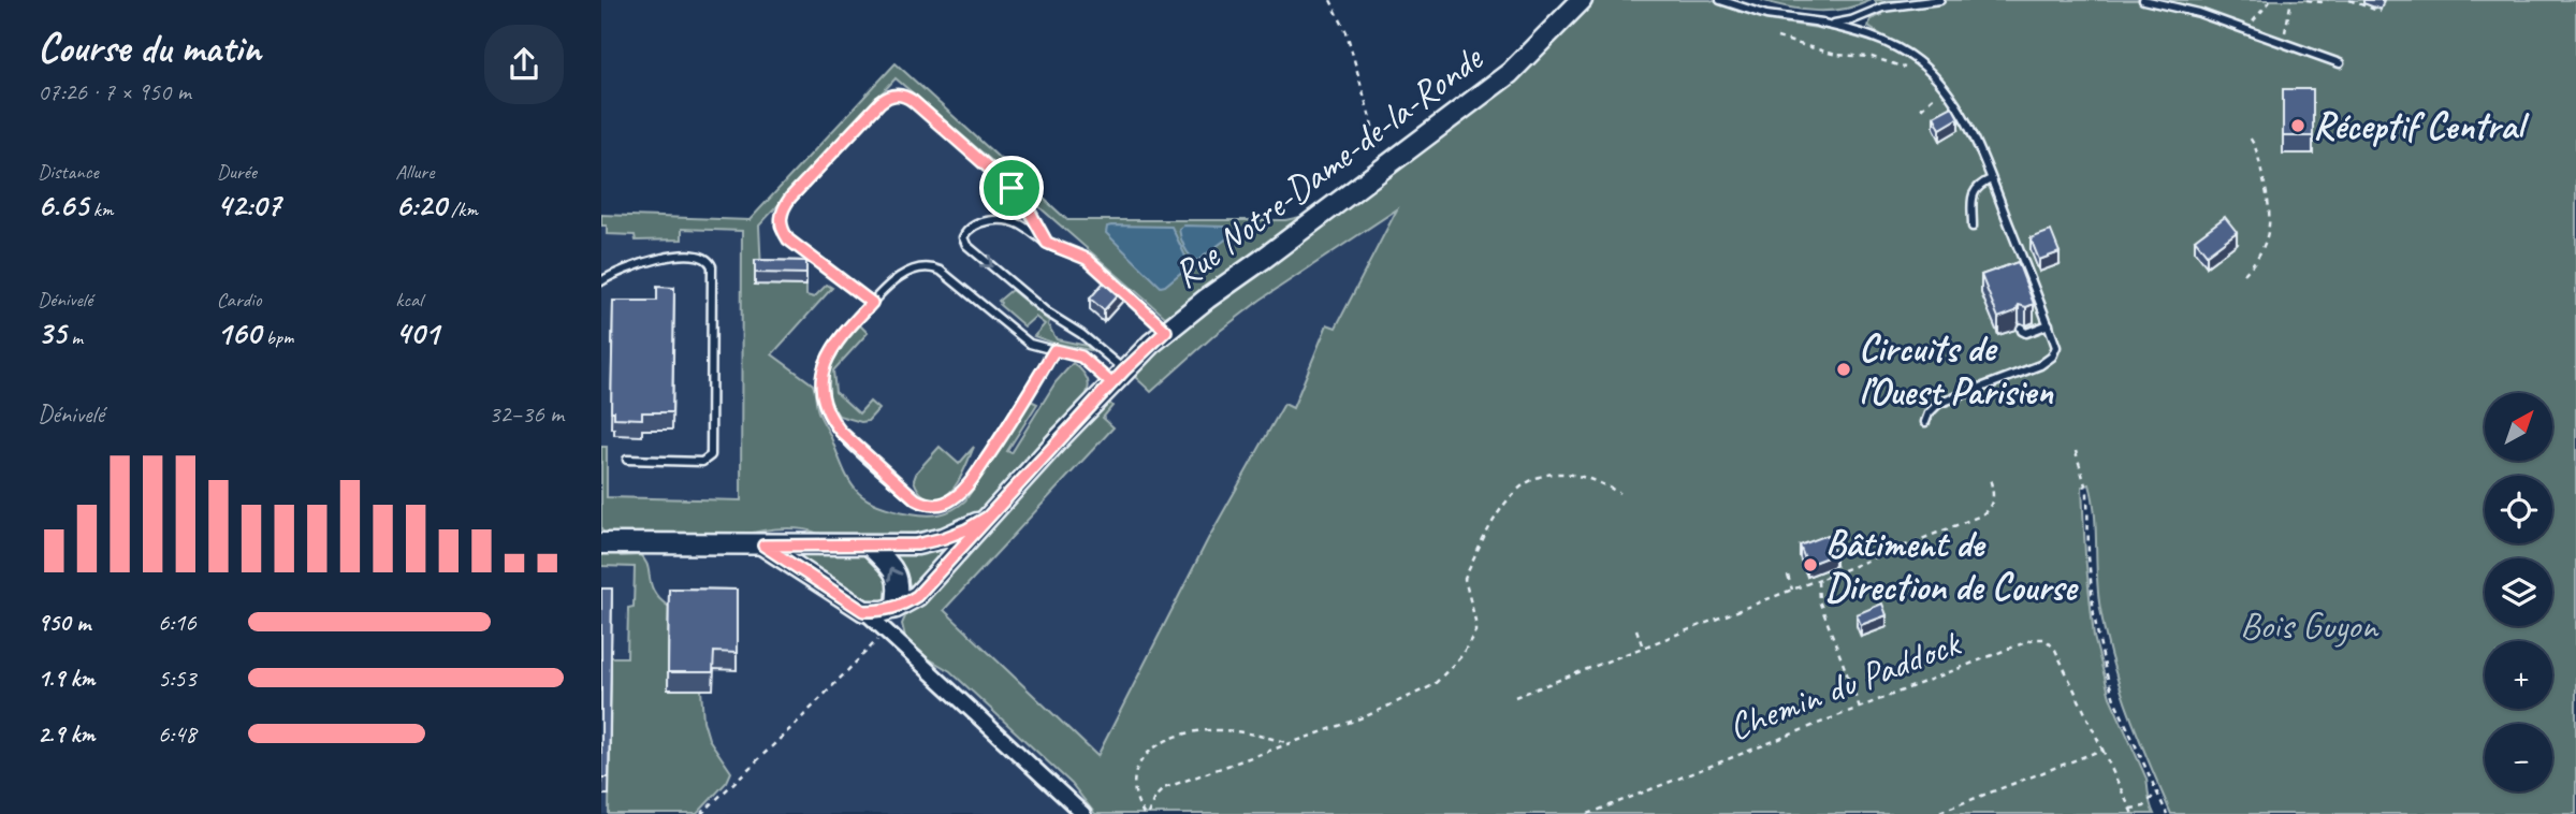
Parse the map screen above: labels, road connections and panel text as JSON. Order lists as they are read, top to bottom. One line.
{"streets":{"main road":["Rue Notre-Dame-de-la-Ronde"],"path":["Chemin du Paddock"]},"parks":["Bois Guyon"],"places":["Réceptif Central","Circuits de l’Ouest Parisien","Bâtiment de Direction de Course"],"north":"top right","page":{"heading":["Course du matin","07:26 · 7 × 950 m"],"stats":[["Distance","6.65 km"],["Durée","42:07"],["Allure","6:20 /km"],["Dénivelé","35 m"],["Cardio","160 bpm"],["kcal","401"]],"chart":["Dénivelé","32–36 m"],"map_buttons":["+","−"],"list":[{"name":"950 m","note":"6:16"},{"name":"1.9 km","note":"5:53"},{"name":"2.9 km","note":"6:48"}]}}
